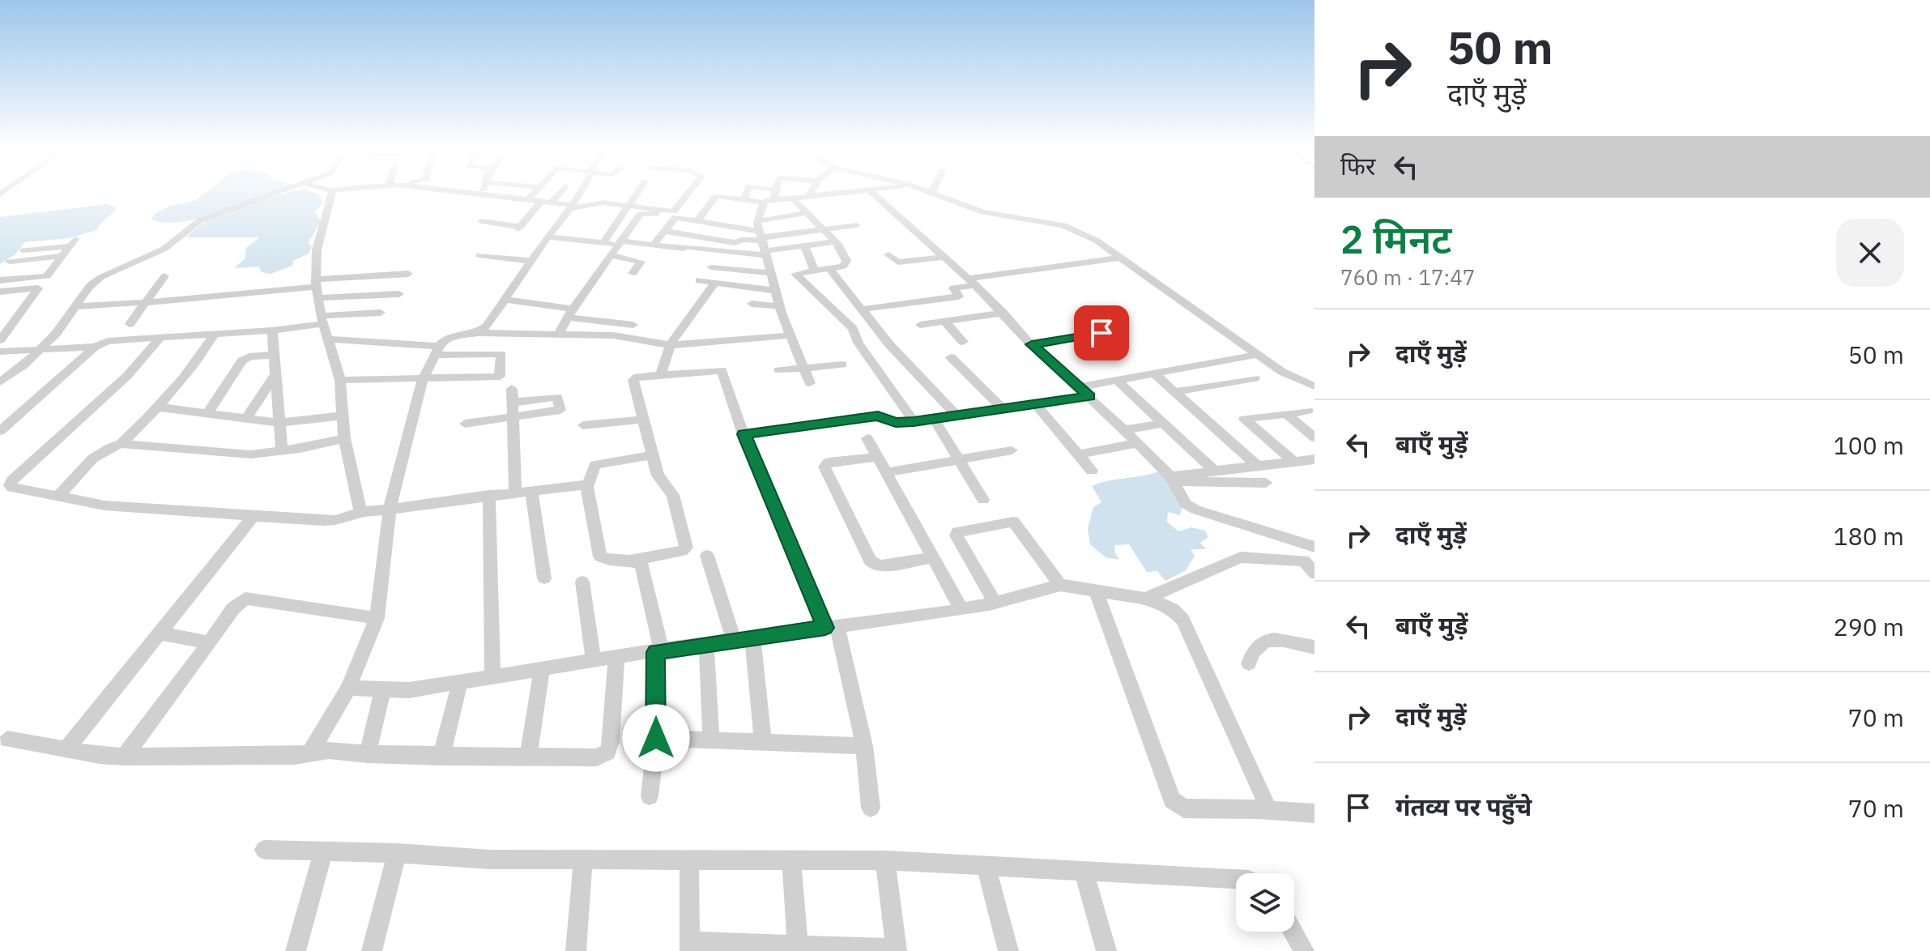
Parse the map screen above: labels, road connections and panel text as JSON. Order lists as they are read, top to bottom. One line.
{"page":{"turn":["50 m","दाएँ मुड़ें"],"then":"फिर","heading":["2 मिनट","760 m · 17:47"],"list":[{"name":"दाएँ मुड़ें","value":"50 m"},{"name":"बाएँ मुड़ें","value":"100 m"},{"name":"दाएँ मुड़ें","value":"180 m"},{"name":"बाएँ मुड़ें","value":"290 m"},{"name":"दाएँ मुड़ें","value":"70 m"},{"name":"गंतव्य पर पहुँचे","value":"70 m"}]}}
